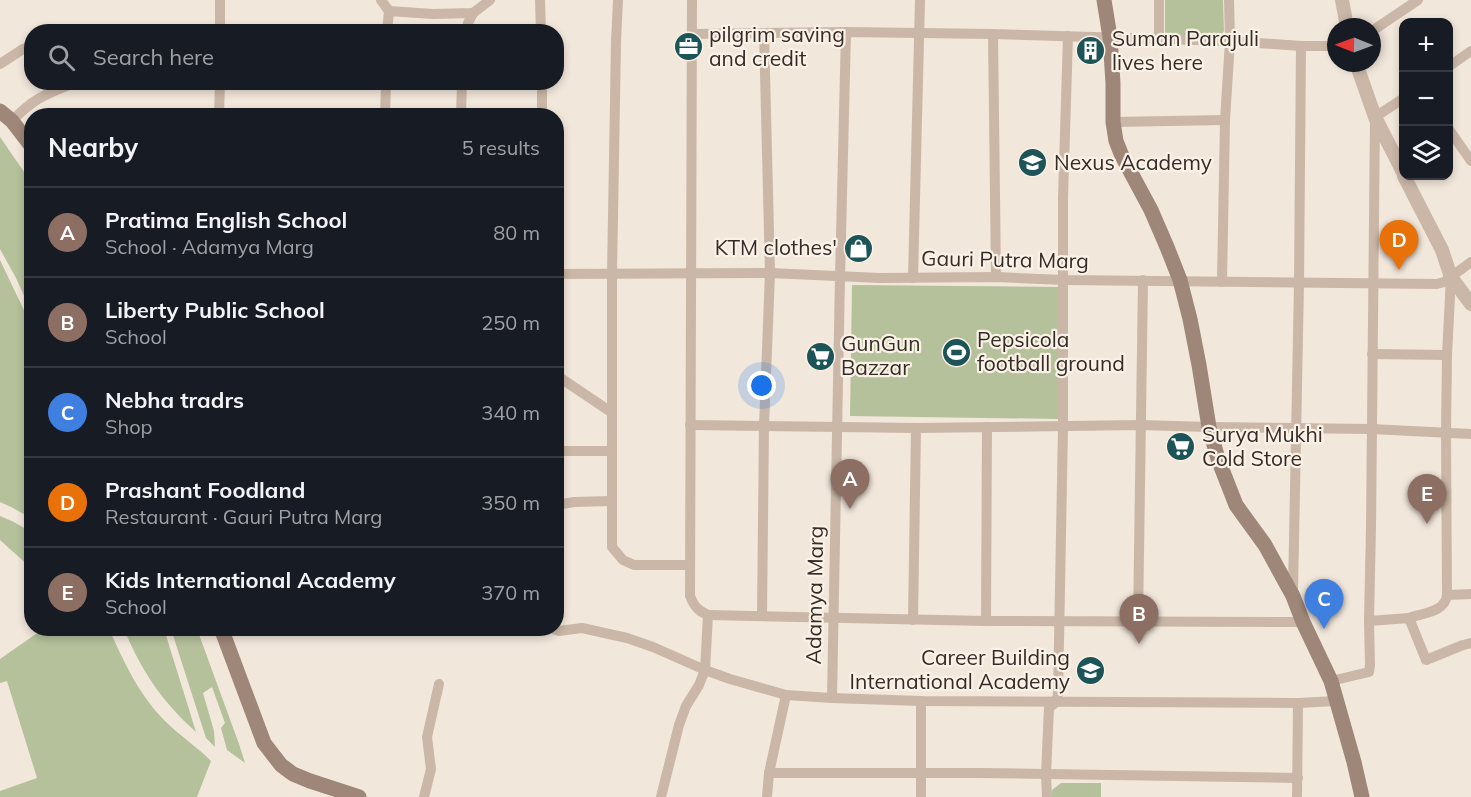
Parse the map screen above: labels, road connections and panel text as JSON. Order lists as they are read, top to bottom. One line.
{"streets":{"street":["Gauri Putra Marg","Adamya Marg"]},"crossings":[["Gauri Putra Marg","Adamya Marg"]],"places":{"office":["pilgrim saving and credit"],"building":["Suman Parajuli lives here"],"school or university":["Nexus Academy","Career Building International Academy"],"shop":["KTM clothes'"],"sports":["Pepsicola football ground"],"supermarket":["GunGun Bazzar","Surya Mukhi Cold Store"]},"north":"left","page":{"map_buttons":["+","−"],"search":"Search here","heading":["Nearby","5 results"],"list":[{"mark":"A","name":"Pratima English School","note":"School · Adamya Marg","value":"80 m"},{"mark":"B","name":"Liberty Public School","note":"School","value":"250 m"},{"mark":"C","name":"Nebha tradrs","note":"Shop","value":"340 m"},{"mark":"D","name":"Prashant Foodland","note":"Restaurant · Gauri Putra Marg","value":"350 m"},{"mark":"E","name":"Kids International Academy","note":"School","value":"370 m"}],"pins":["D","A","E","C","B"]}}
